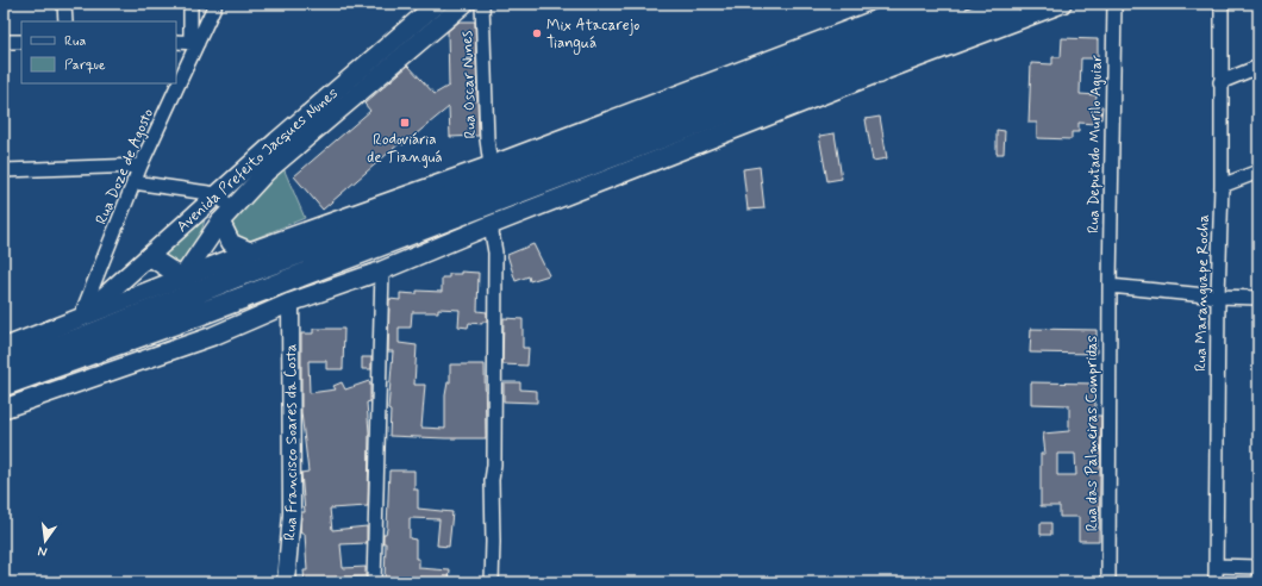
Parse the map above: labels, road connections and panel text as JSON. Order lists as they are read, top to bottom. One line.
{"streets":{"main road":["Avenida Prefeito Jacques Nunes"],"street":["Rua Oscar Nunes","Rua Deputado Murilo Aguiar","Rua Doze de Agosto","Rua Maranguape Rocha","Rua das Palmeiras Compridas","Rua Francisco Soares da Costa"]},"crossings":[["Rua Deputado Murilo Aguiar","Rua das Palmeiras Compridas"],["Avenida Prefeito Jacques Nunes","Rua Doze de Agosto"]],"places":{"other":["Mix Atacarejo Tianguá"],"transit":["Rodoviária de Tianguá"]},"legend":["Rua","Parque"],"north":"bottom"}
